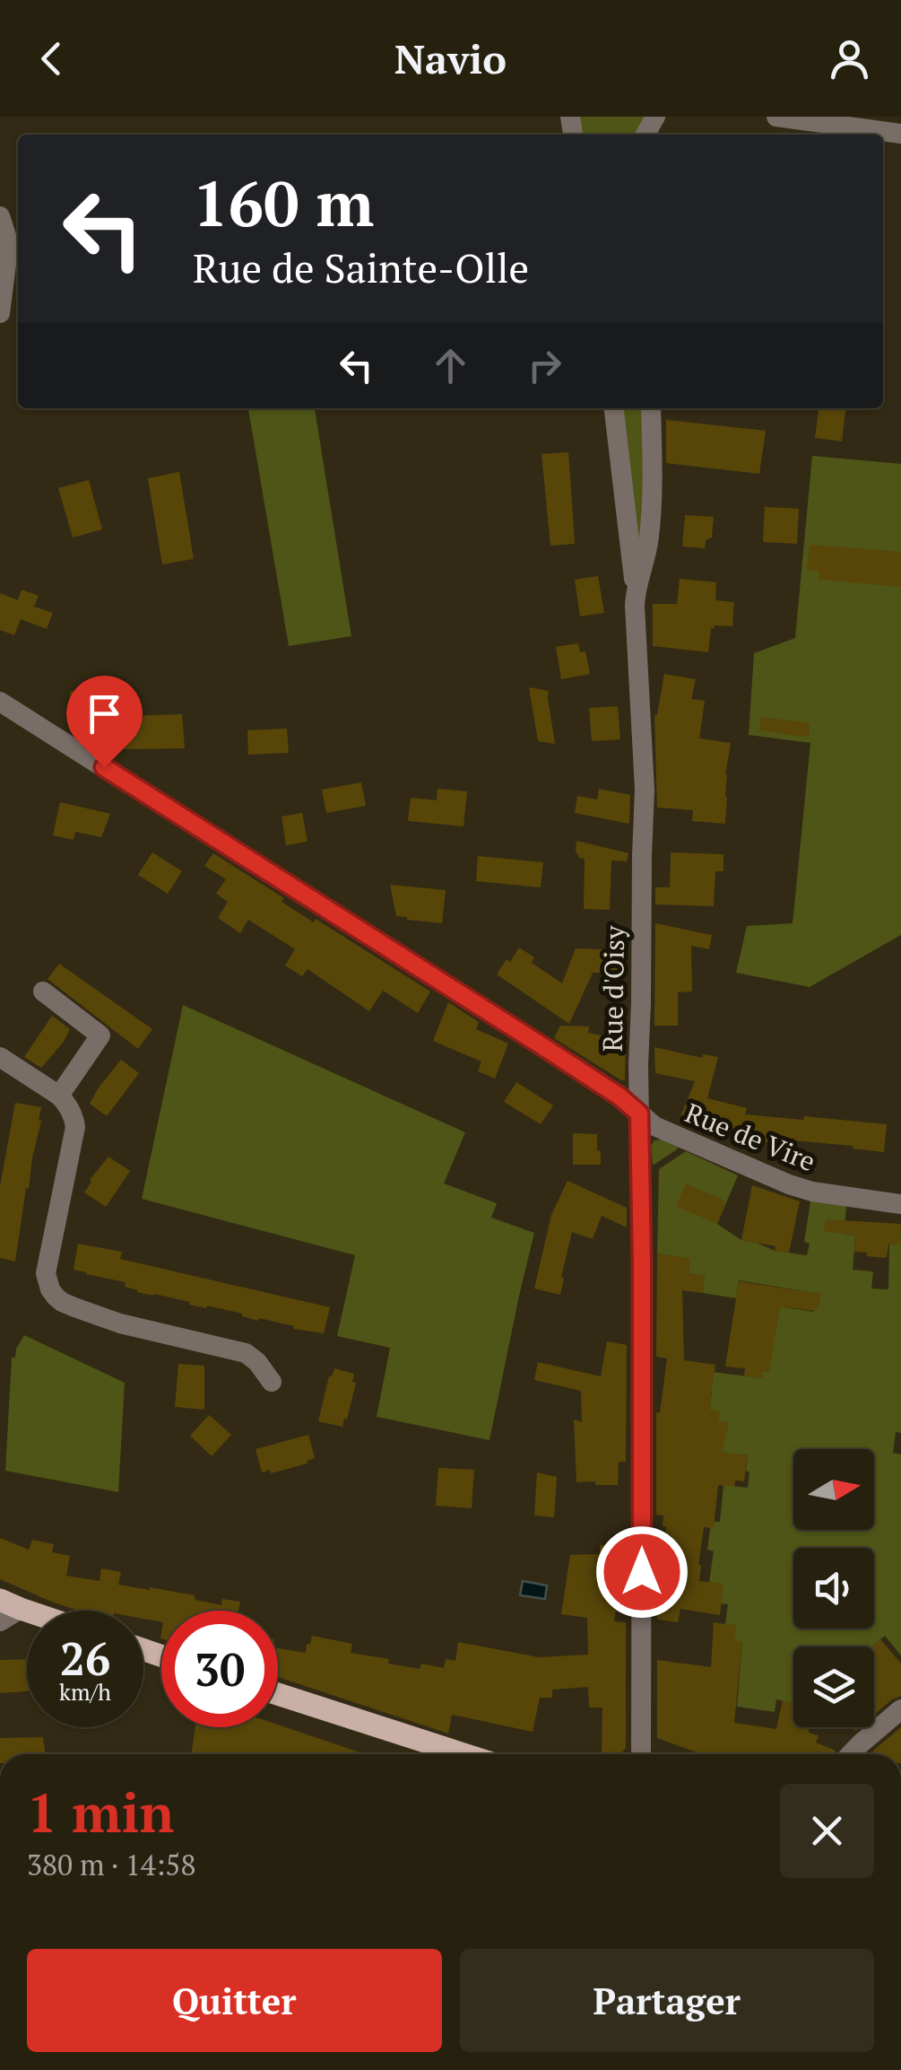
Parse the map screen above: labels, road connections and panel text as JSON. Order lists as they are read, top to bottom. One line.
{"streets":{"street":["Rue d'Oisy","Rue de Vire"]},"crossings":[["Rue d'Oisy","Rue de Vire"]],"north":"right","page":{"header":"Navio","turn":["160 m","Rue de Sainte-Olle"],"speed":"26 km/h","limit":"30","heading":["1 min","380 m · 14:58"],"buttons":["Quitter","Partager"]}}
